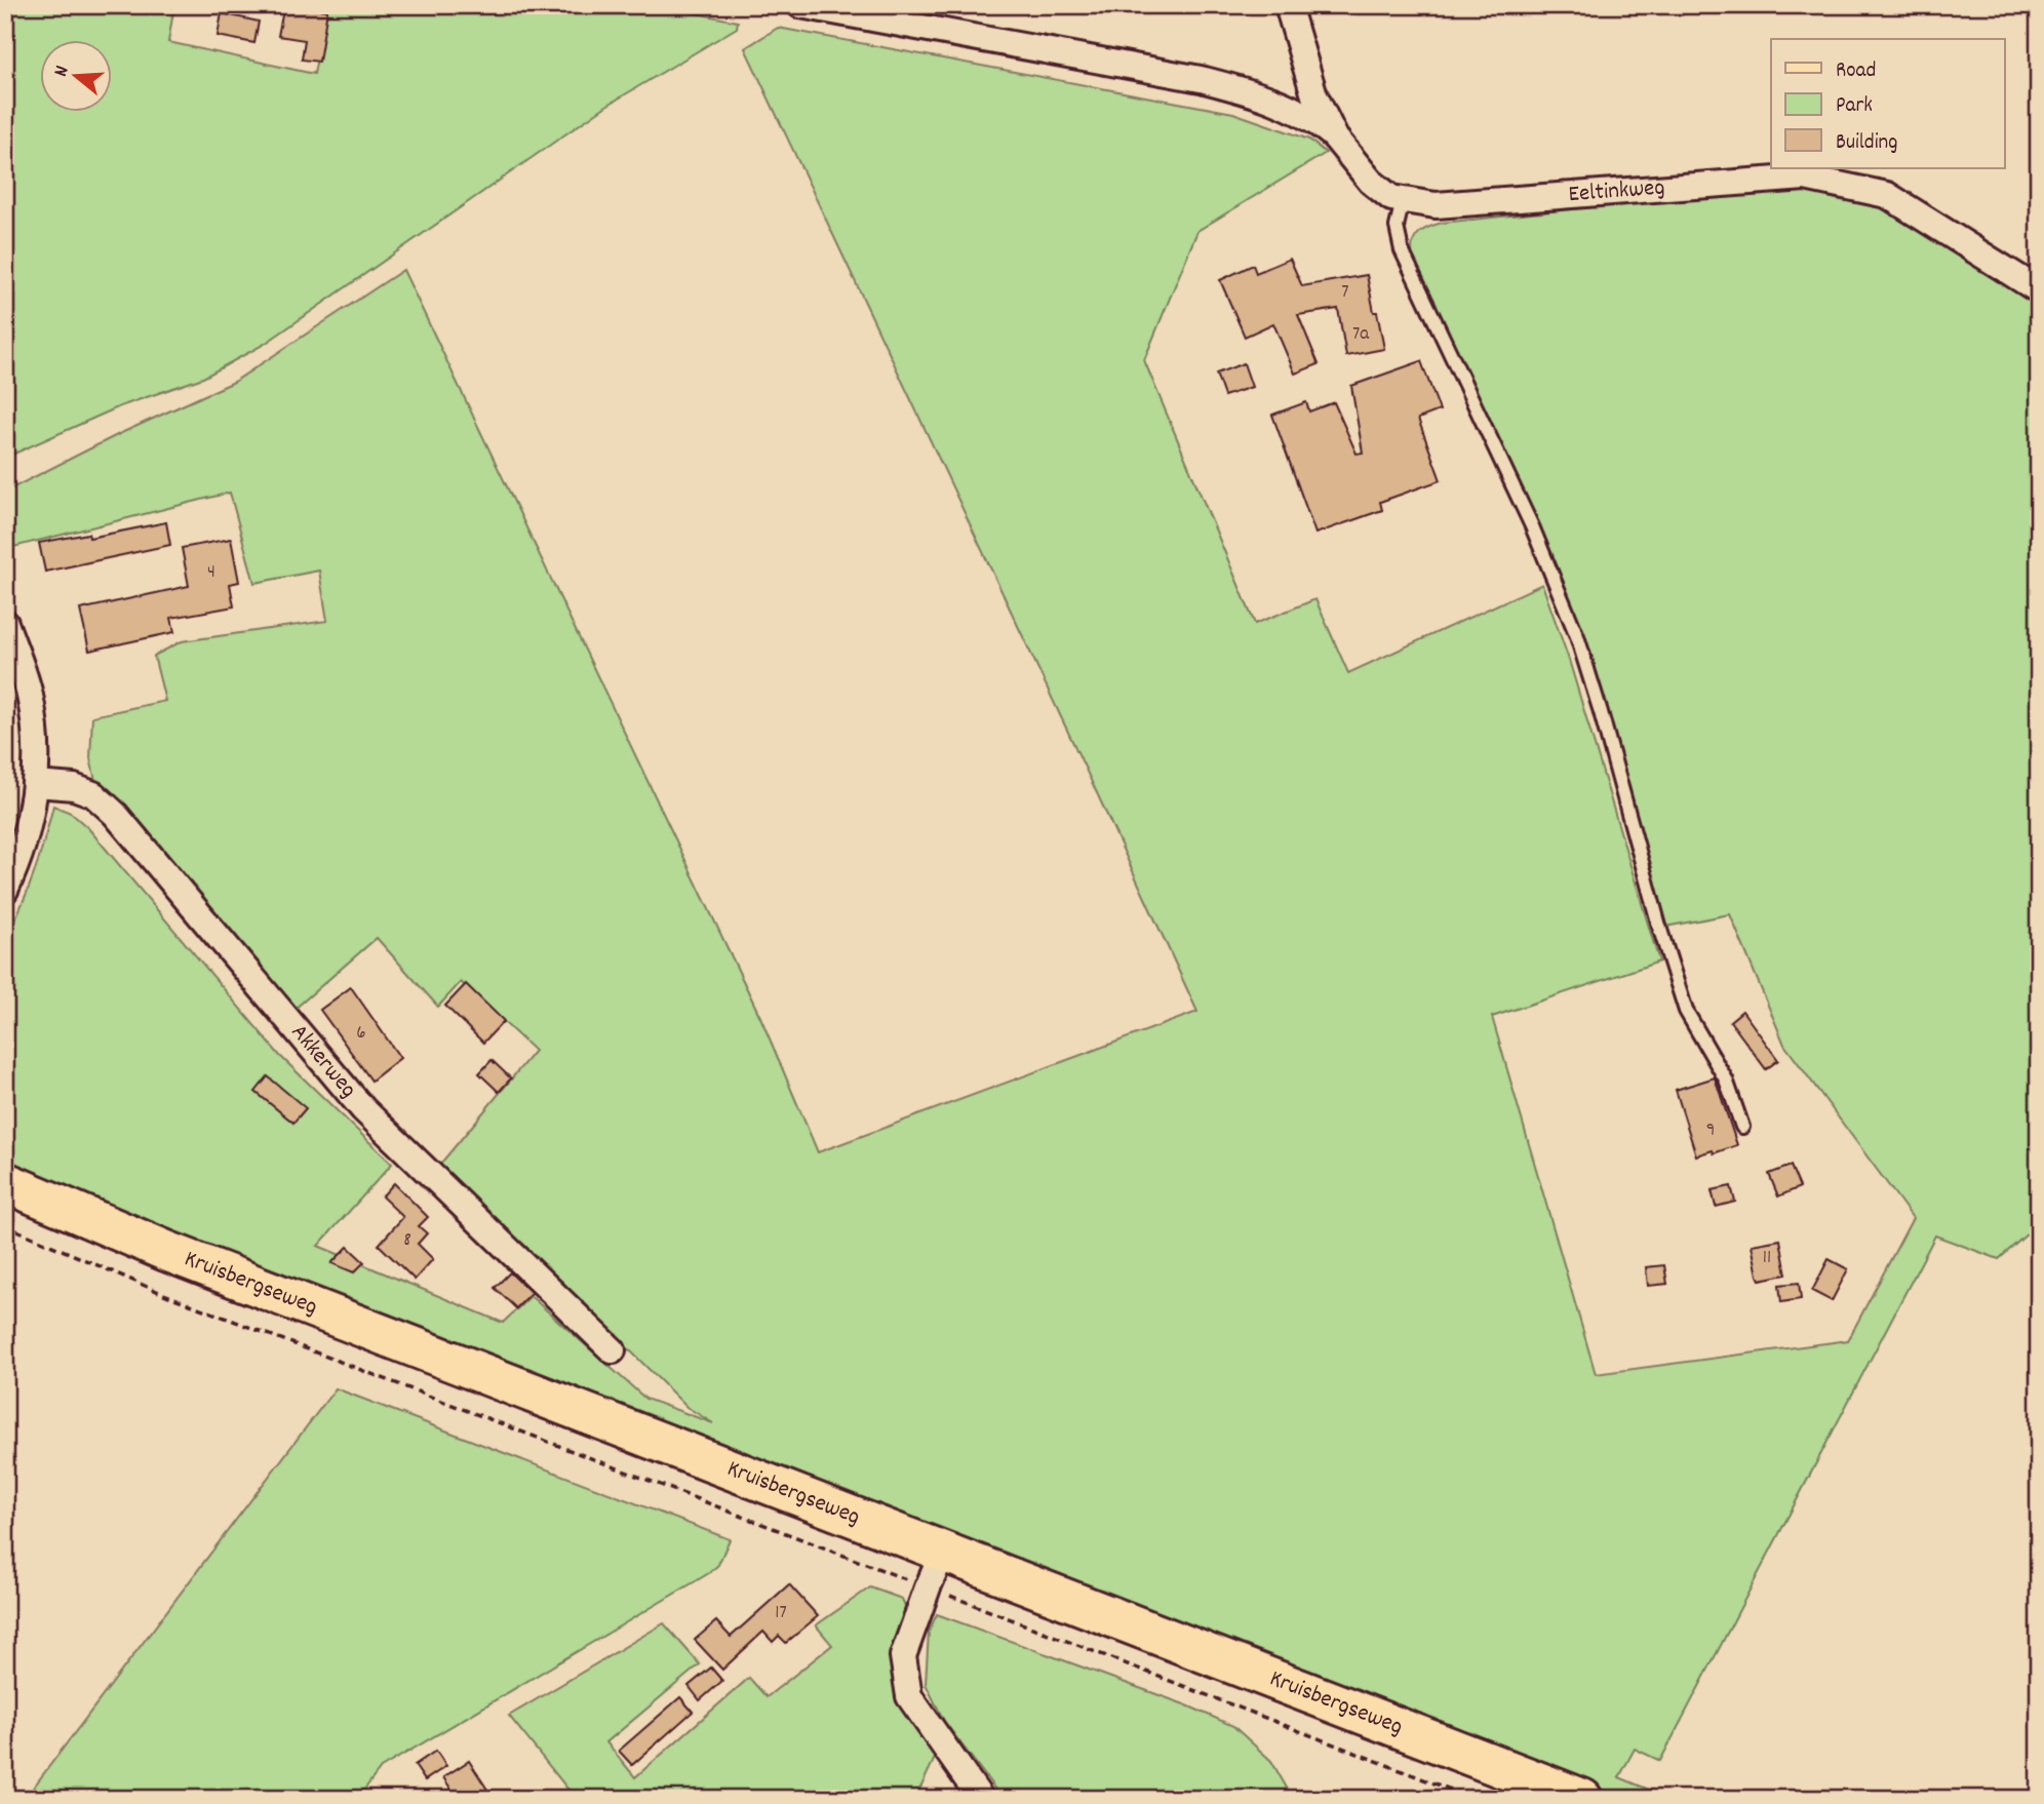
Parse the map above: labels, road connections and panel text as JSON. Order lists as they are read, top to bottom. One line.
{"streets":{"main road":["Kruisbergseweg"],"street":["Eeltinkweg","Akkerweg"]},"house_numbers":["7","7a","4","6","9","8","11","17"],"legend":["Road","Park","Building"],"north":"left"}
